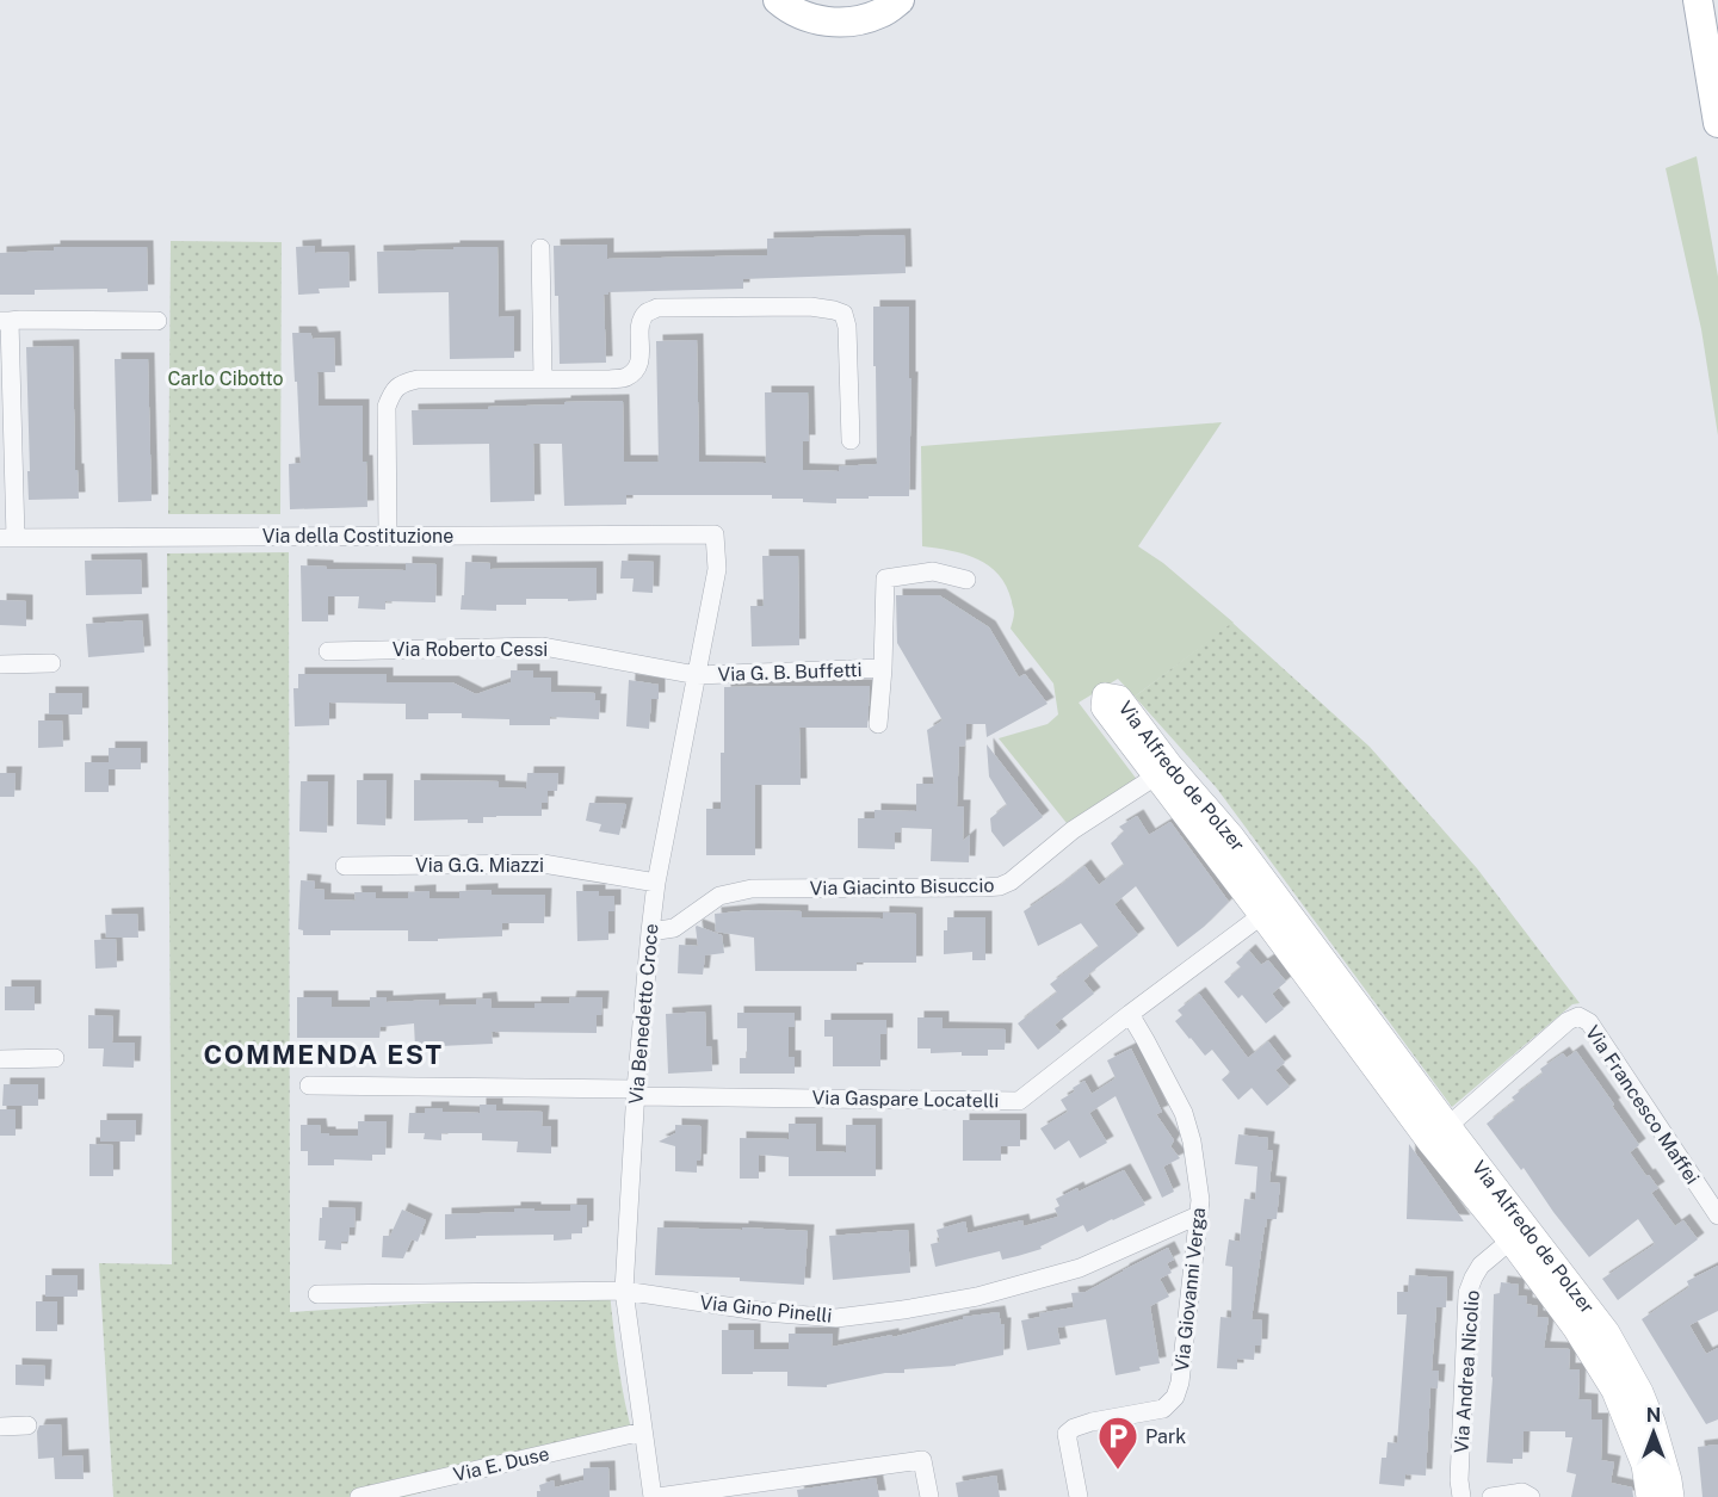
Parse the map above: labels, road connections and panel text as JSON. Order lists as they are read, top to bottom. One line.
{"streets":{"street":["Via della Costituzione","Via Roberto Cessi","Via G. B. Buffetti","Via Alfredo de Polzer","Via G.G. Miazzi","Via Giacinto Bisuccio","Via Benedetto Croce","Via Gaspare Locatelli","Via Francesco Maffei","Via Giovanni Verga","Via Gino Pinelli","Via Andrea Nicolio","Via E. Duse"]},"crossings":[["Via della Costituzione","Via Benedetto Croce"],["Via Roberto Cessi","Via G. B. Buffetti"],["Via Roberto Cessi","Via Benedetto Croce"],["Via G. B. Buffetti","Via Benedetto Croce"],["Via Alfredo de Polzer","Via Giacinto Bisuccio"],["Via Alfredo de Polzer","Via Gaspare Locatelli"],["Via Alfredo de Polzer","Via Francesco Maffei"],["Via Alfredo de Polzer","Via Andrea Nicolio"],["Via G.G. Miazzi","Via Benedetto Croce"],["Via Giacinto Bisuccio","Via Benedetto Croce"],["Via Benedetto Croce","Via Gaspare Locatelli"],["Via Benedetto Croce","Via Gino Pinelli"],["Via Benedetto Croce","Via E. Duse"],["Via Gaspare Locatelli","Via Giovanni Verga"],["Via Giovanni Verga","Via Gino Pinelli"]],"districts":["COMMENDA EST"],"parks":["Carlo Cibotto"],"places":{"parking":["Park"]},"north":"top"}
